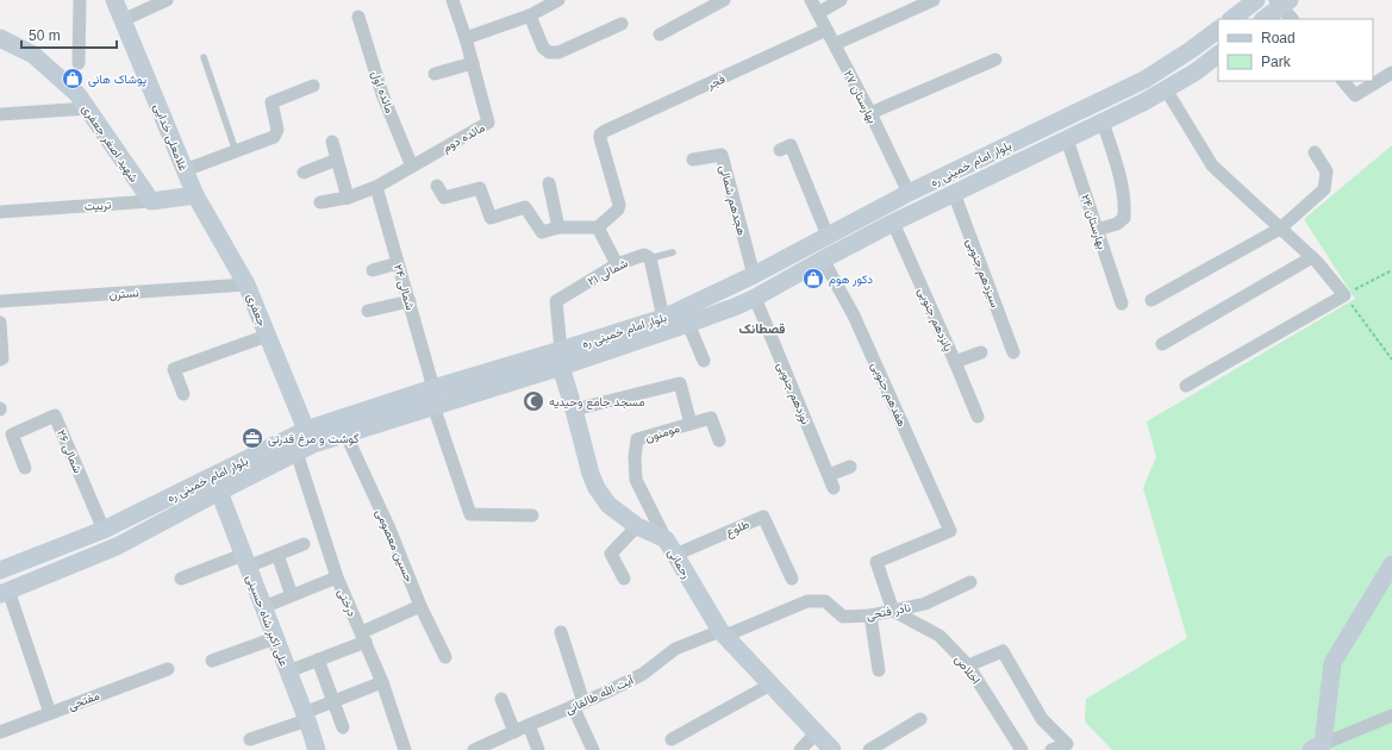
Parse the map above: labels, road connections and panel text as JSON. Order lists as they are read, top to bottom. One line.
{"streets":{"main road":["غلامعلی خدایی","شهید اصغر جعفری","بلوار امام خمینی ره","تربیت","جعفری","رحمانی","علی اکبر شاه حسینی"],"street":["فجر","مائده اول","بهارستان ۲۷","مائده دوم","هجدهم شمالی","بهارستان ۲۴","۲۱ شمالی","سیزدهم جنوبی","۲۴ شمالی","نسترن","پانزدهم جنوبی","نوزدهم جنوبی","هفدهم جنوبی","مومنون","۲۶ شمالی","طلوع","حسین معصومی","درختی","نادر فتحی","اخلاص","آیت الله طالقانی","مفتحی"]},"crossings":[["فجر","بهارستان ۲۷"],["مائده اول","مائده دوم"],["بهارستان ۲۷","بلوار امام خمینی ره"],["غلامعلی خدایی","تربیت"],["غلامعلی خدایی","جعفری"],["مائده دوم","۲۴ شمالی"],["شهید اصغر جعفری","تربیت"],["بلوار امام خمینی ره","هجدهم شمالی"],["بلوار امام خمینی ره","بهارستان ۲۴"],["بلوار امام خمینی ره","۲۱ شمالی"],["بلوار امام خمینی ره","سیزدهم جنوبی"],["بلوار امام خمینی ره","۲۴ شمالی"],["بلوار امام خمینی ره","جعفری"],["بلوار امام خمینی ره","پانزدهم جنوبی"],["بلوار امام خمینی ره","نوزدهم جنوبی"],["بلوار امام خمینی ره","هفدهم جنوبی"],["بلوار امام خمینی ره","۲۶ شمالی"],["بلوار امام خمینی ره","حسین معصومی"],["بلوار امام خمینی ره","رحمانی"],["بلوار امام خمینی ره","درختی"],["بلوار امام خمینی ره","علی اکبر شاه حسینی"],["تربیت","جعفری"],["۲۱ شمالی","رحمانی"],["نسترن","جعفری"],["هفدهم جنوبی","نادر فتحی"],["هفدهم جنوبی","اخلاص"],["مومنون","رحمانی"],["طلوع","رحمانی"],["رحمانی","نادر فتحی"],["رحمانی","آیت الله طالقانی"],["نادر فتحی","اخلاص"],["نادر فتحی","آیت الله طالقانی"]],"districts":["قصطانک"],"places":{"shop":["پوشاک هانی","دکور هوم"],"mosque":["مسجد جامع وحیدیه"],"office":["گوشت و مرغ قدرتی"]},"legend":["Road","Park"],"scale_bar":"50 m"}
